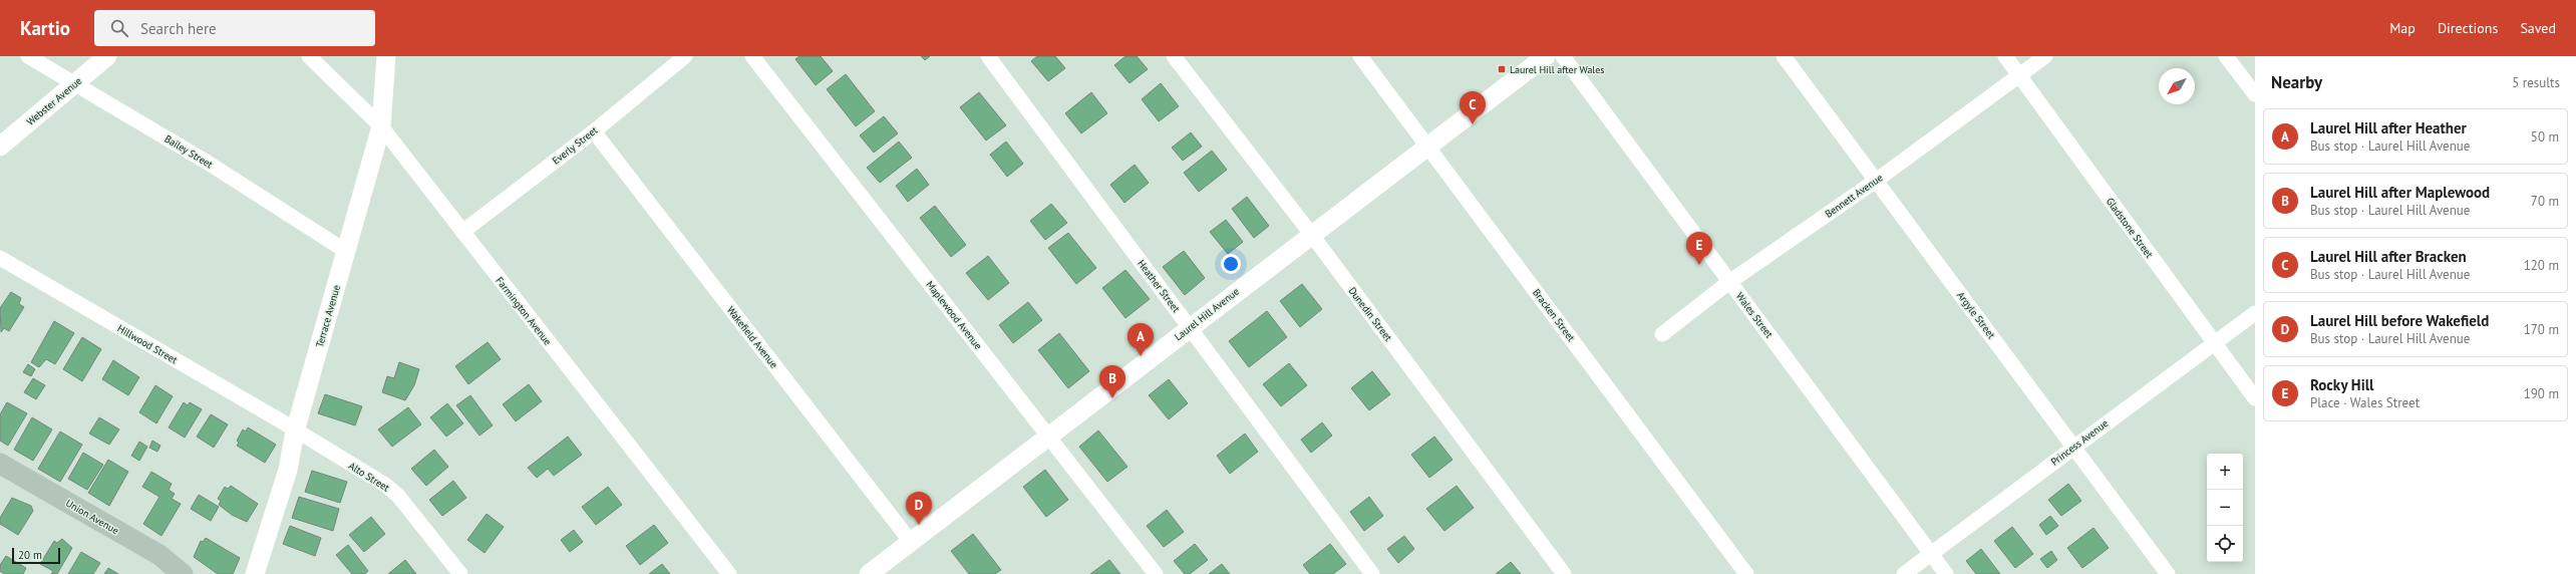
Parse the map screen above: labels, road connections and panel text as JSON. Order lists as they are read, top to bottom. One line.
{"streets":{"main road":["Union Avenue"],"street":["Webster Avenue","Everly Street","Bailey Street","Bennett Avenue","Gladstone Street","Heather Street","Farmington Avenue","Laurel Hill Avenue","Dunedin Street","Maplewood Avenue","Bracken Street","Wales Street","Argyle Street","Terrace Avenue","Wakefield Avenue","Hillwood Street","Princess Avenue","Alto Street"]},"crossings":[["Webster Avenue","Bailey Street"],["Everly Street","Farmington Avenue"],["Everly Street","Wakefield Avenue"],["Bailey Street","Terrace Avenue"],["Bennett Avenue","Gladstone Street"],["Bennett Avenue","Wales Street"],["Bennett Avenue","Argyle Street"],["Gladstone Street","Princess Avenue"],["Heather Street","Laurel Hill Avenue"],["Farmington Avenue","Terrace Avenue"],["Laurel Hill Avenue","Dunedin Street"],["Laurel Hill Avenue","Maplewood Avenue"],["Laurel Hill Avenue","Bracken Street"],["Laurel Hill Avenue","Wakefield Avenue"],["Wales Street","Princess Avenue"],["Argyle Street","Princess Avenue"],["Terrace Avenue","Hillwood Street"],["Terrace Avenue","Alto Street"],["Hillwood Street","Alto Street"]],"places":{"transit":["Laurel Hill after Wales"]},"scale_bar":"20 m","north":"bottom left","page":{"header":"Kartio","search":"Search here","nav":["Map","Directions","Saved"],"heading":["Nearby","5 results"],"pins":["C","E","A","B","D"],"list":[{"mark":"A","name":"Laurel Hill after Heather","note":"Bus stop · Laurel Hill Avenue","value":"50 m"},{"mark":"B","name":"Laurel Hill after Maplewood","note":"Bus stop · Laurel Hill Avenue","value":"70 m"},{"mark":"C","name":"Laurel Hill after Bracken","note":"Bus stop · Laurel Hill Avenue","value":"120 m"},{"mark":"D","name":"Laurel Hill before Wakefield","note":"Bus stop · Laurel Hill Avenue","value":"170 m"},{"mark":"E","name":"Rocky Hill","note":"Place · Wales Street","value":"190 m"}],"map_buttons":["+","−"],"scale":"20 m"}}
